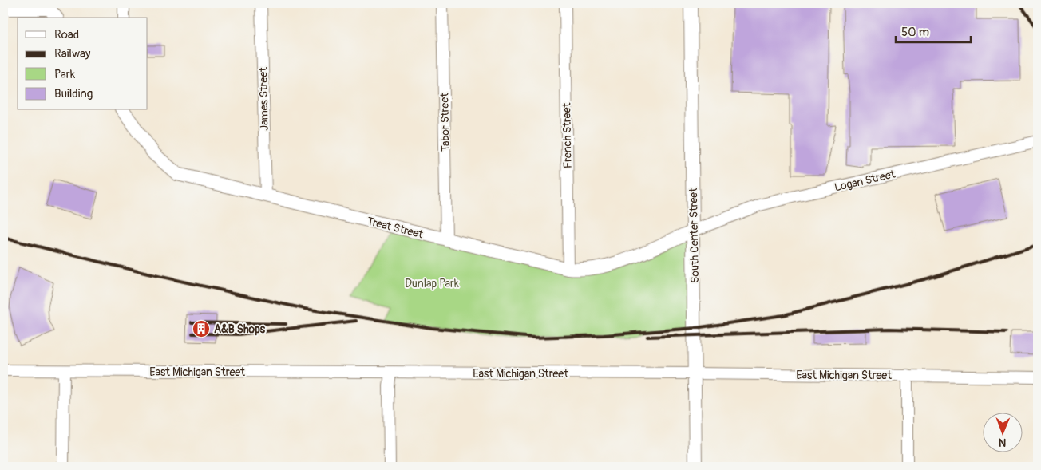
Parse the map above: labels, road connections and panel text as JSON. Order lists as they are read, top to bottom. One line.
{"streets":{"street":["James Street","Tabor Street","French Street","Logan Street","Treat Street","South Center Street","East Michigan Street"]},"crossings":[["James Street","Treat Street"],["Tabor Street","Treat Street"],["French Street","Treat Street"],["Logan Street","Treat Street"],["Logan Street","South Center Street"],["Treat Street","South Center Street"],["South Center Street","East Michigan Street"]],"parks":["Dunlap Park"],"places":{"building":["A&B Shops"]},"legend":["Road","Railway","Park","Building"],"scale_bar":"50 m","north":"bottom"}
